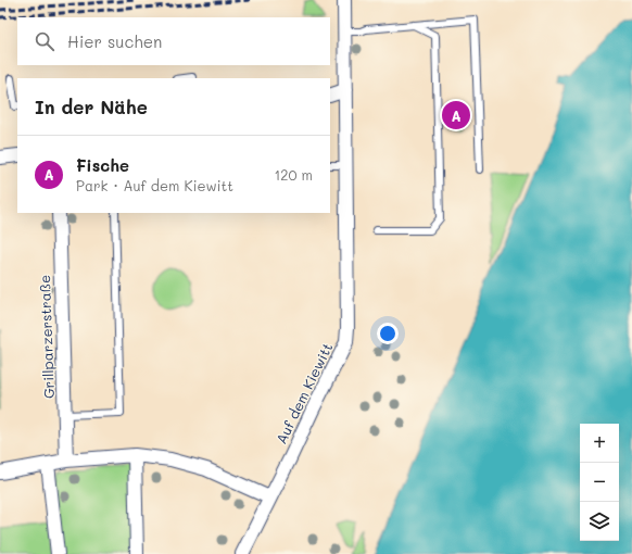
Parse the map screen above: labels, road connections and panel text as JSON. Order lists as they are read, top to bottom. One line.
{"streets":{"street":["Grillparzerstraße","Auf dem Kiewitt"]},"page":{"search":"Hier suchen","heading":"In der Nähe","pins":"A","list":[{"mark":"A","name":"Fische","note":"Park · Auf dem Kiewitt","value":"120 m"}],"map_buttons":["+","−"]}}
